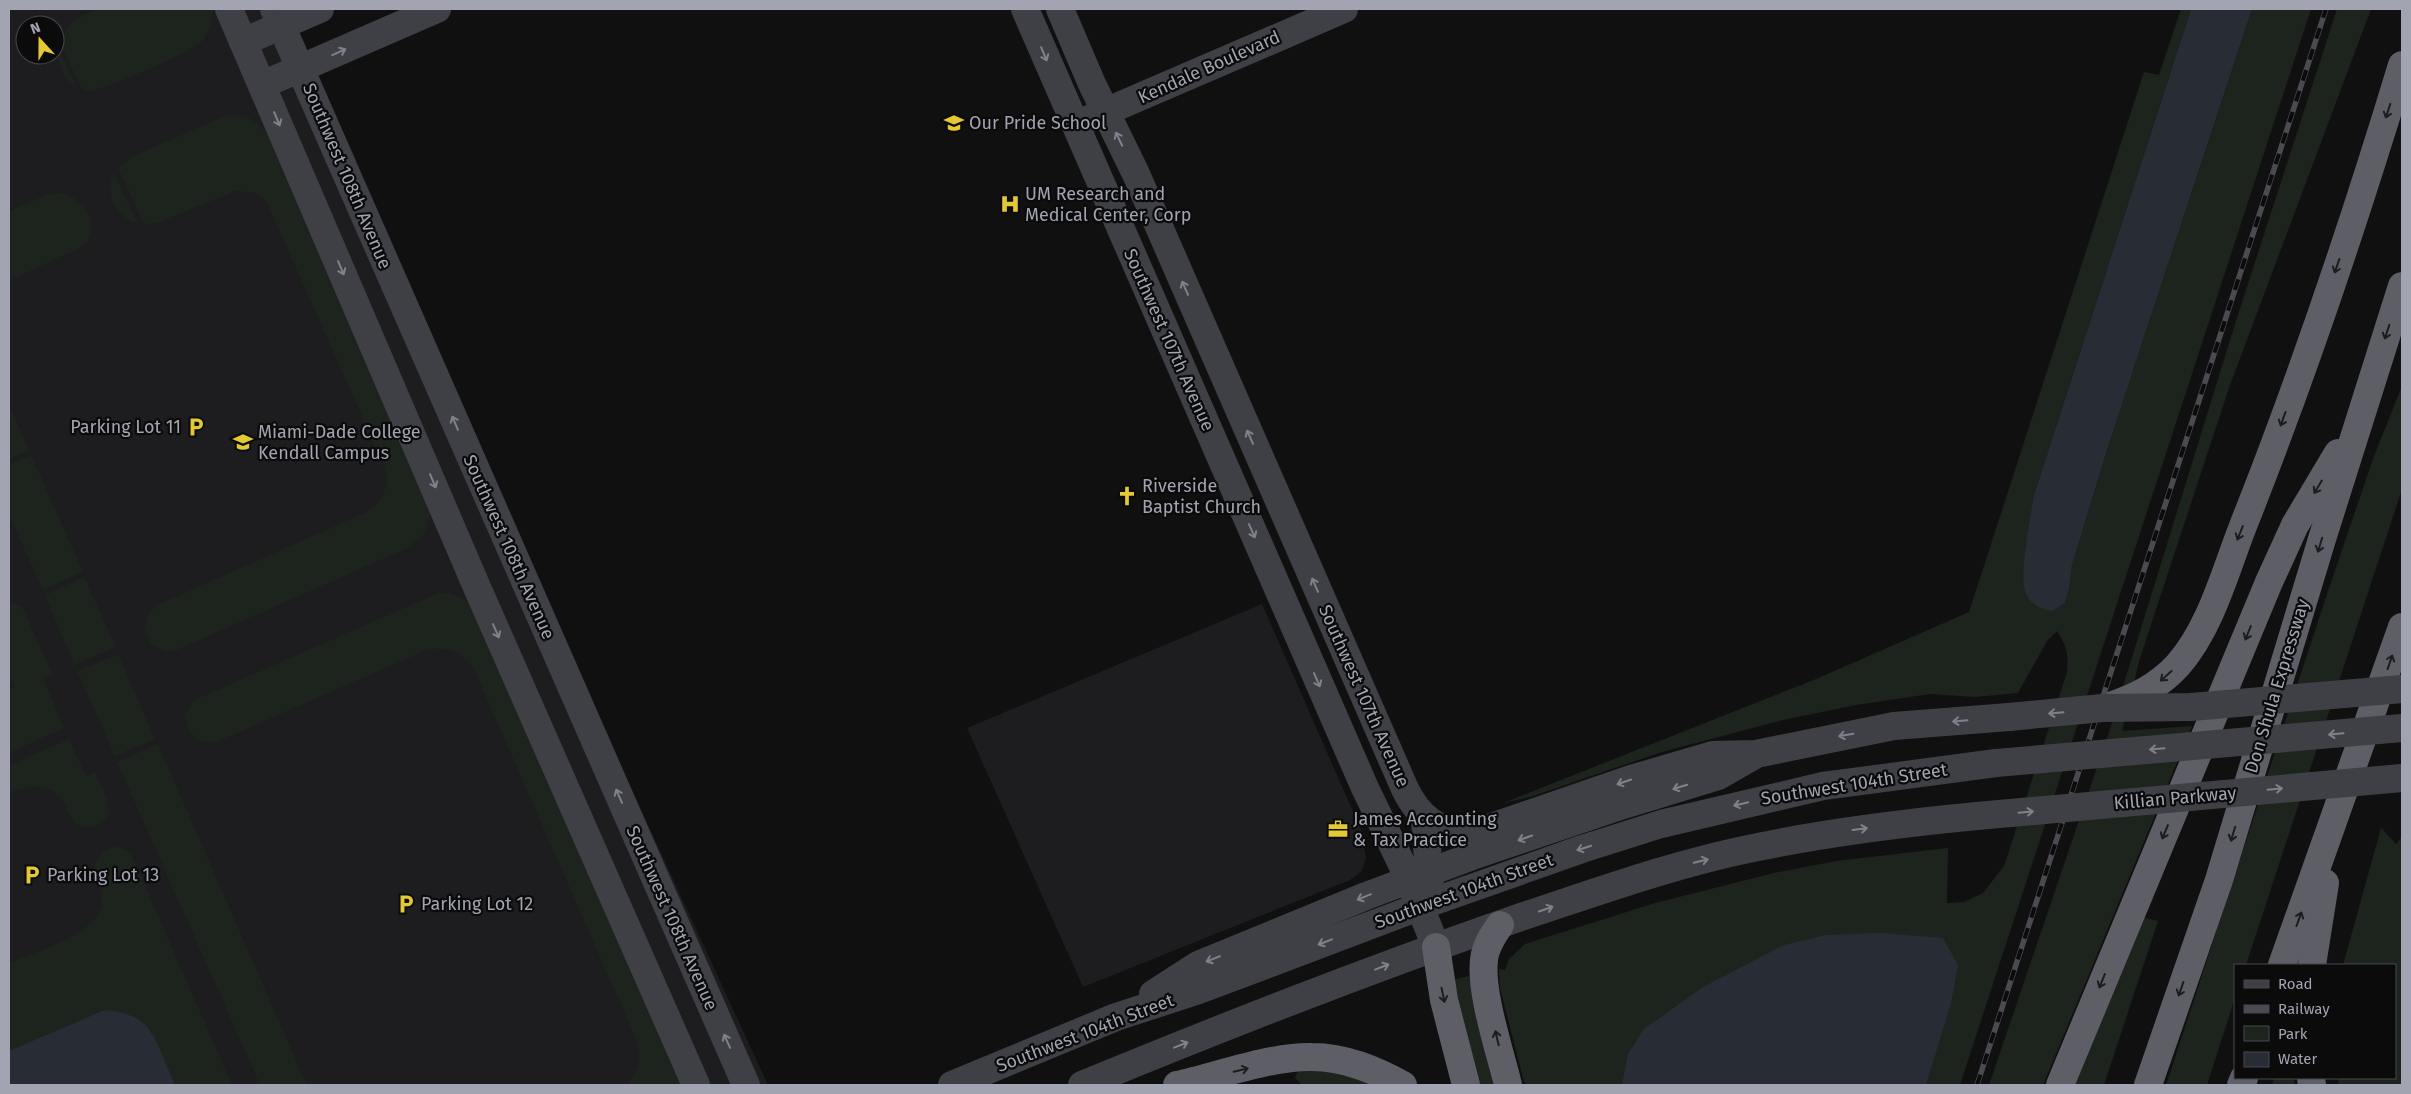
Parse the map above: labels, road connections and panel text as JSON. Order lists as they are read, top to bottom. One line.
{"streets":{"highway":["Don Shula Expressway"],"main road":["Kendale Boulevard","Southwest 108th Avenue","Southwest 107th Avenue","Southwest 104th Street","Killian Parkway"]},"crossings":[["Kendale Boulevard","Southwest 107th Avenue"],["Southwest 107th Avenue","Southwest 104th Street"]],"places":{"school or university":["Our Pride School","Miami-Dade College Kendall Campus"],"hospital":["UM Research and Medical Center, Corp"],"parking":["Parking Lot 11","Parking Lot 13","Parking Lot 12"],"church":["Riverside Baptist Church"],"office":["James Accounting & Tax Practice"]},"legend":["Road","Railway","Park","Water"],"north":"top"}
